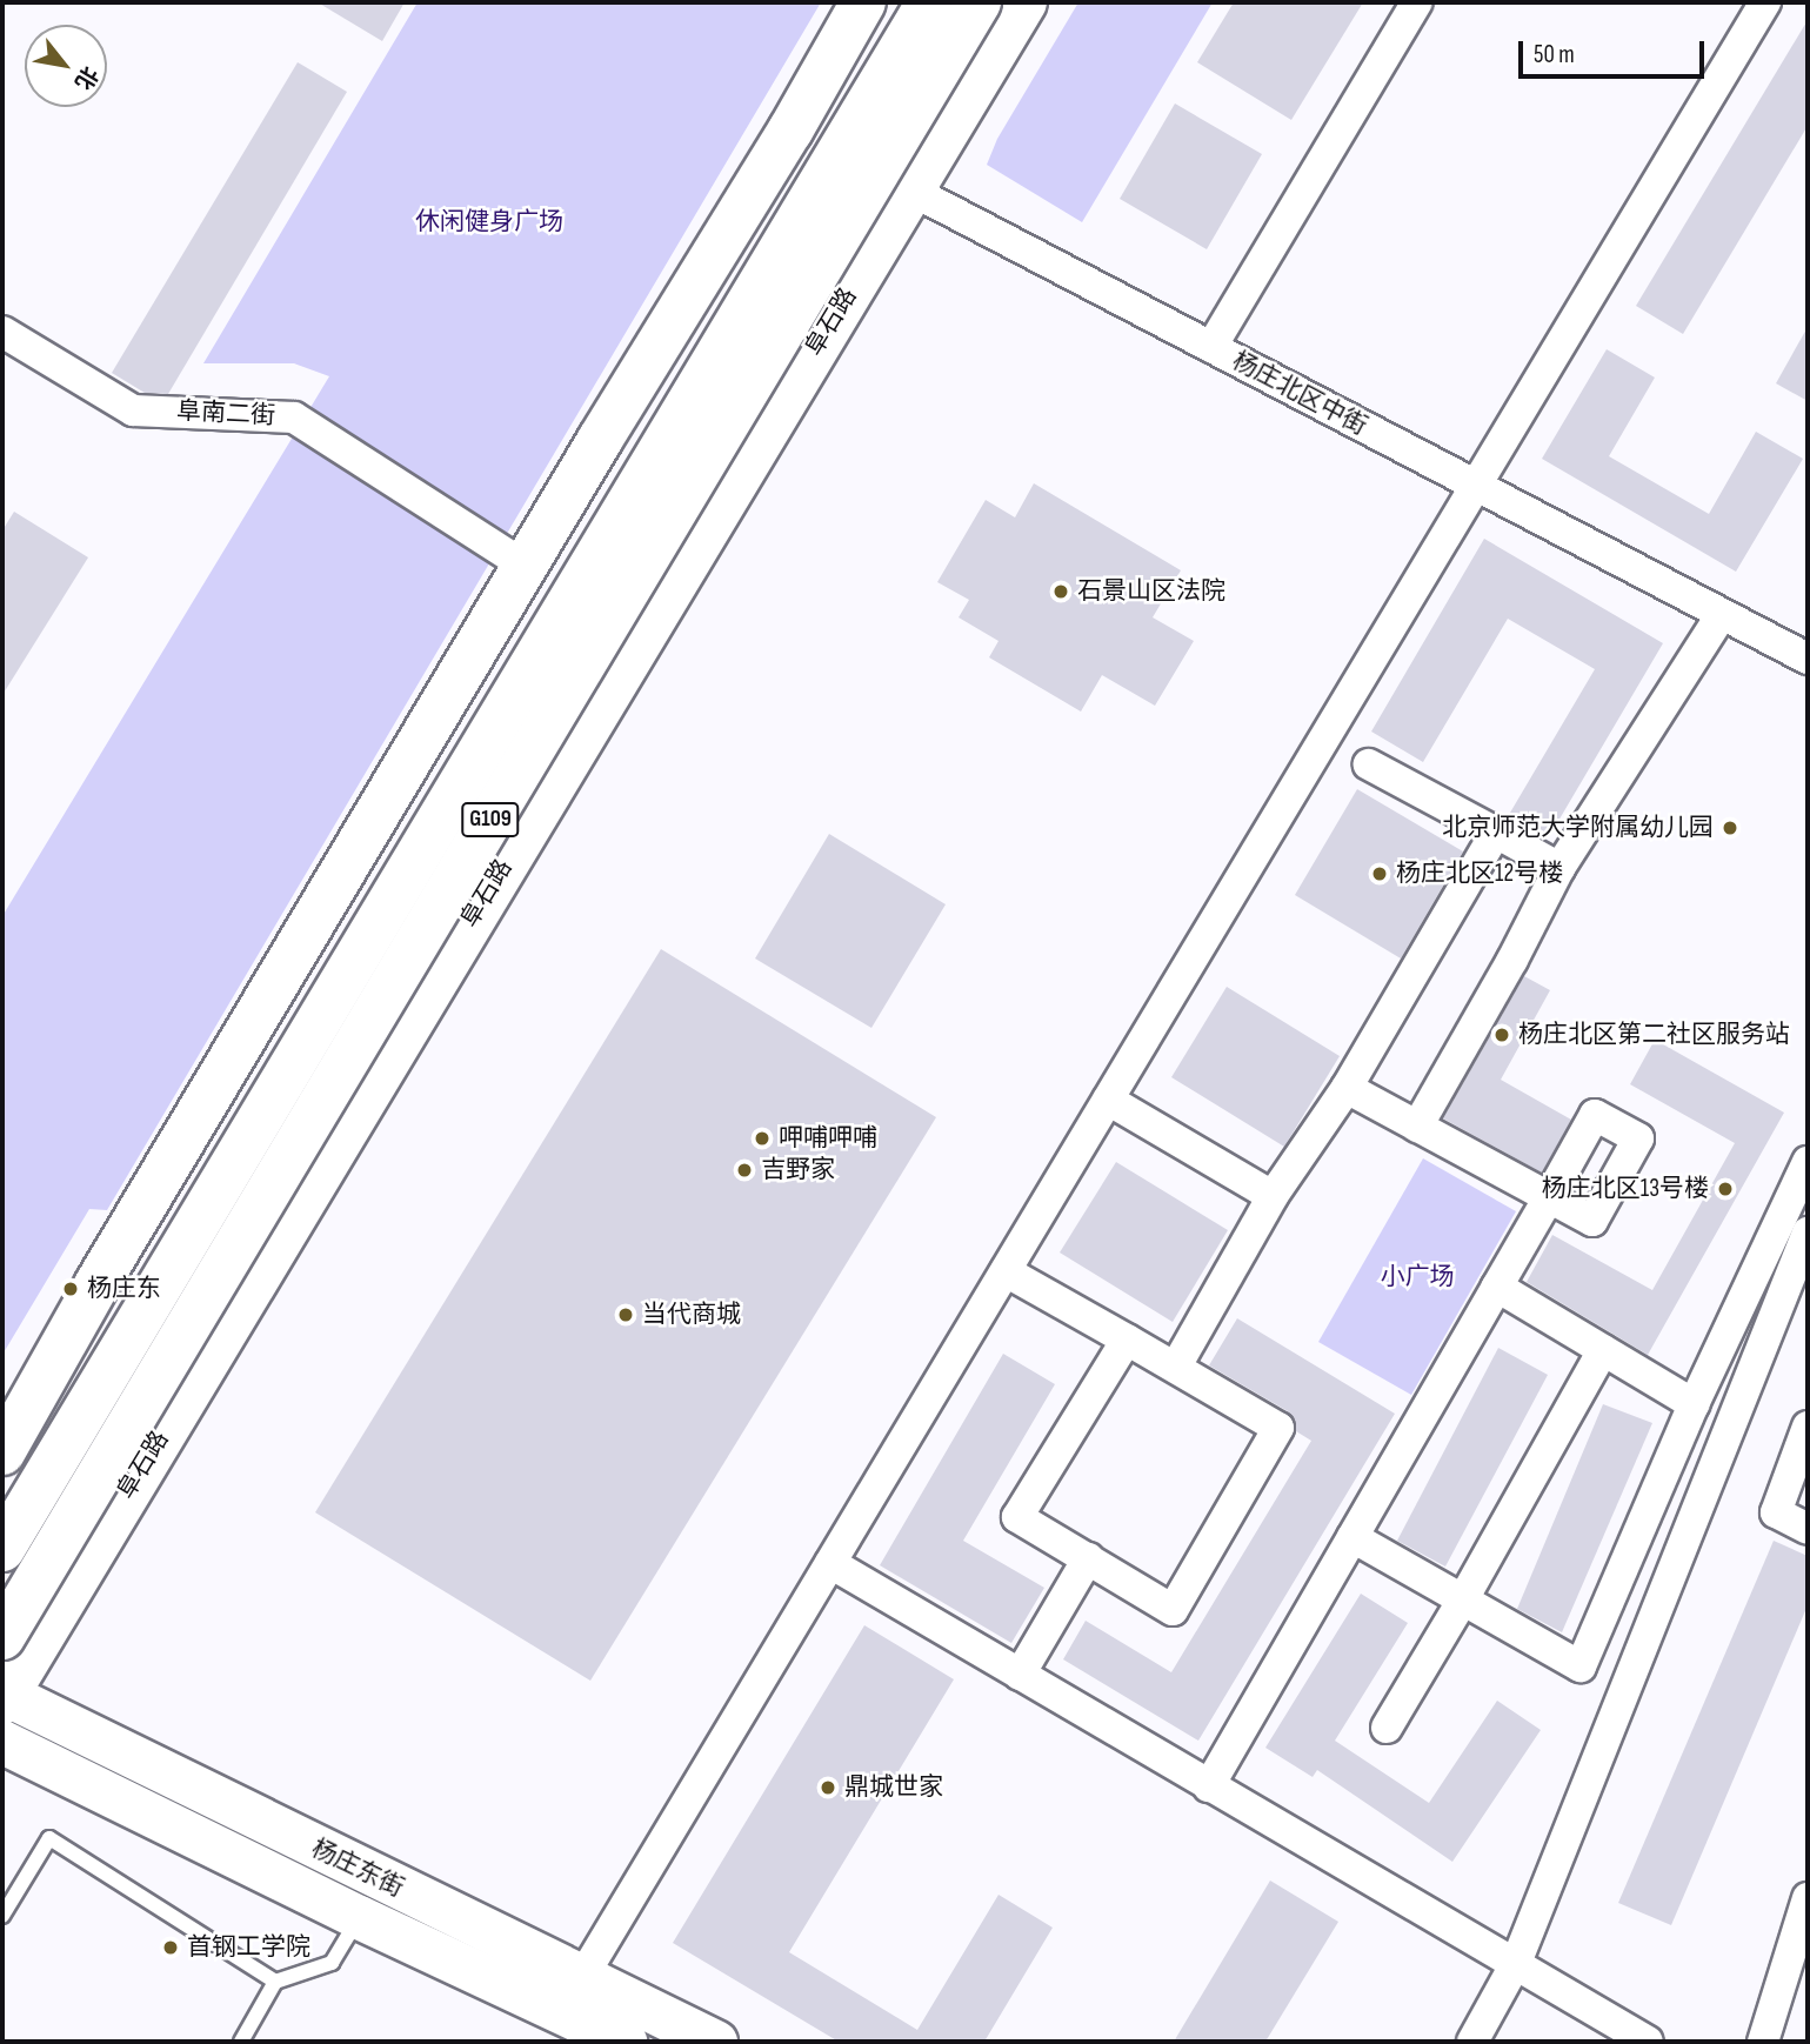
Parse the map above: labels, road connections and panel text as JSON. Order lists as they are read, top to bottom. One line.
{"streets":{"main road":["阜石路","G109","杨庄东街"],"street":["杨庄北区中街","阜南二街"]},"crossings":[["阜石路","杨庄北区中街"],["阜石路","杨庄东街"]],"parks":["休闲健身广场","小广场"],"places":["石景山区法院","北京师范大学附属幼儿园","杨庄北区12号楼","杨庄北区第二社区服务站","呷哺呷哺","吉野家","杨庄北区13号楼","杨庄东","当代商城","鼎城世家","首钢工学院"],"scale_bar":"50 m","north":"bottom right"}
